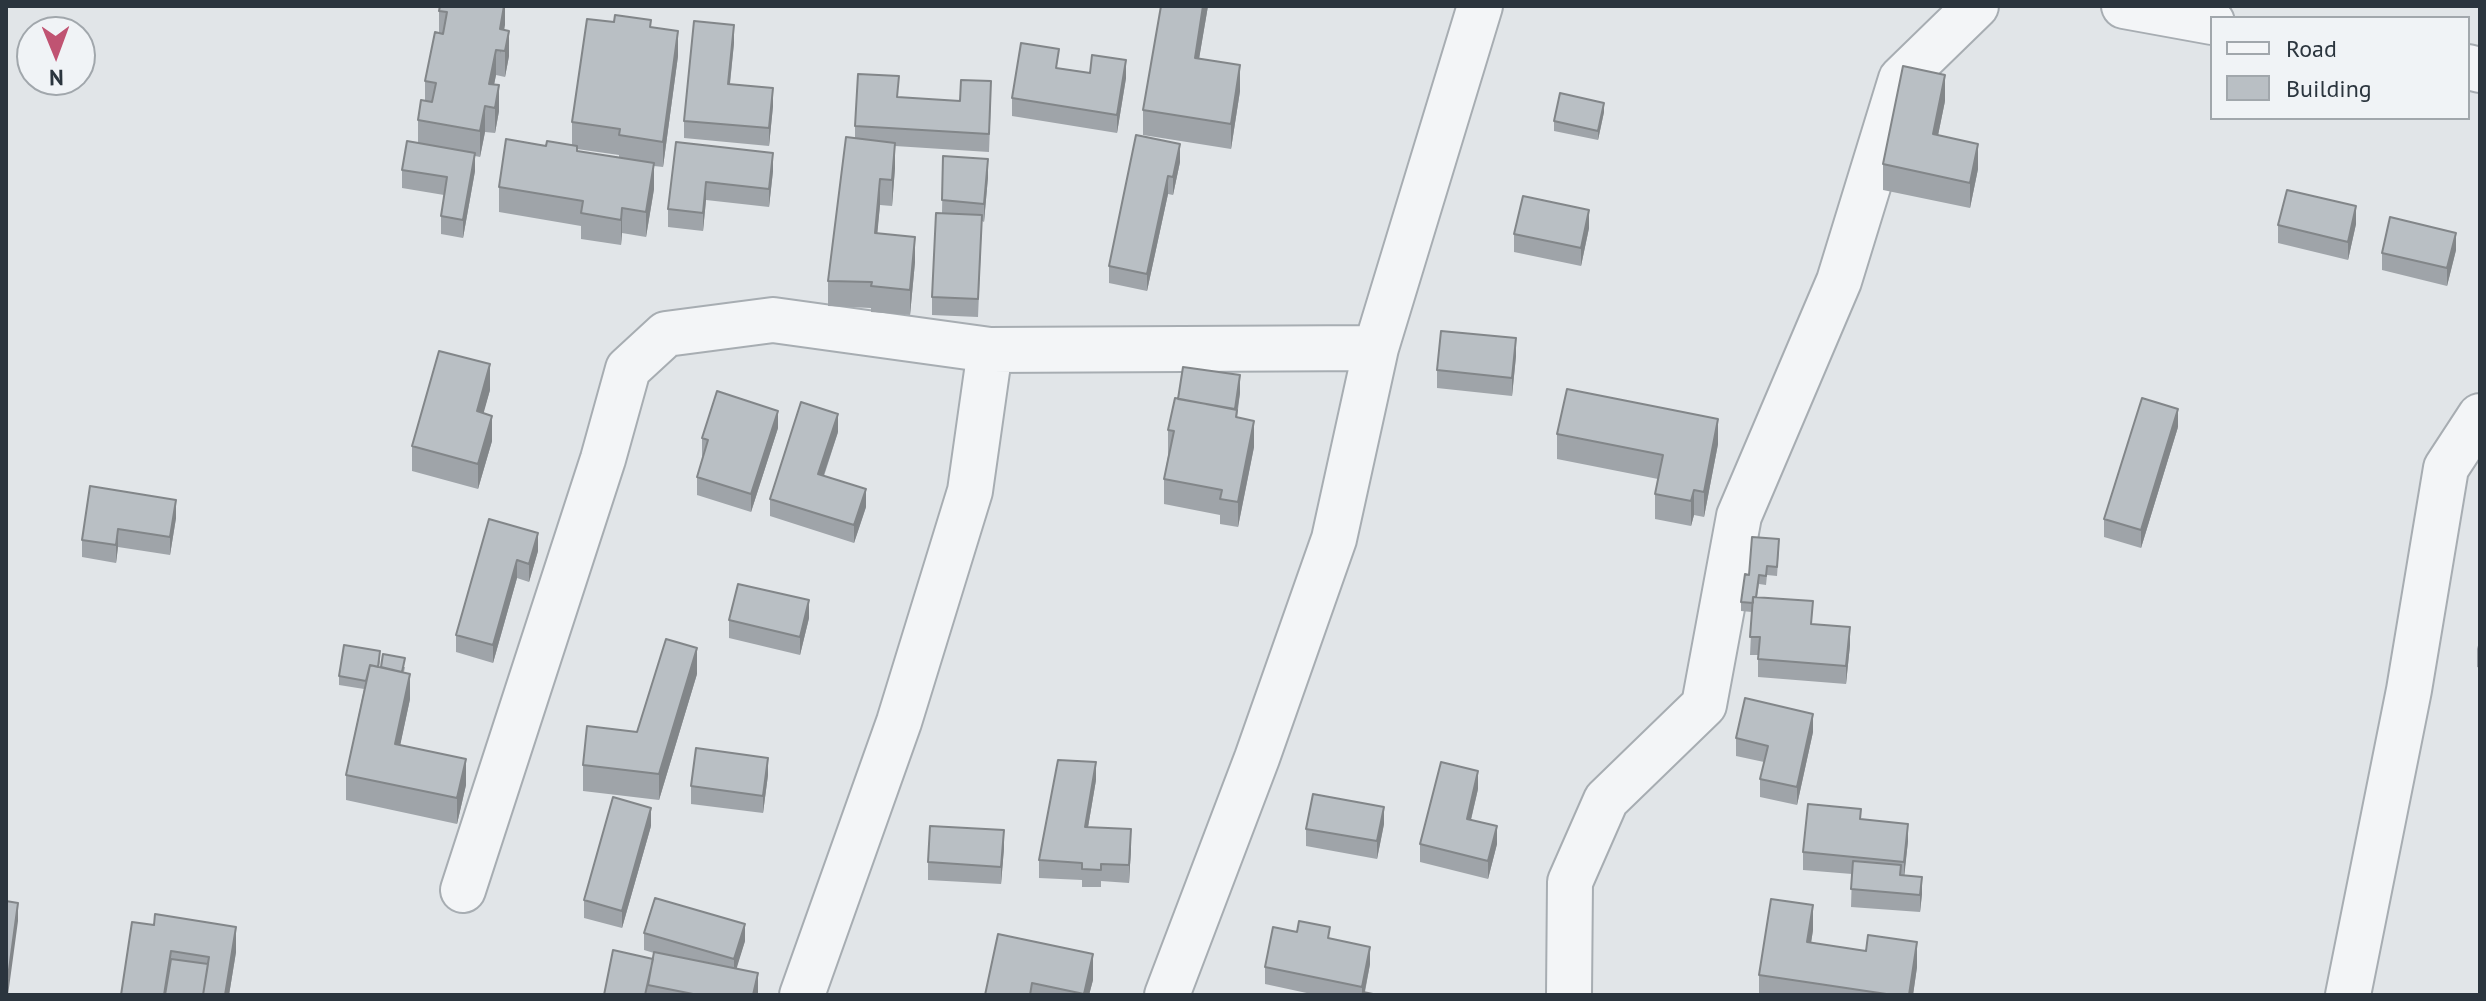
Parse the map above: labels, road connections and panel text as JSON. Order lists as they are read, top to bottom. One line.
{"legend":["Road","Building"],"north":"bottom"}
